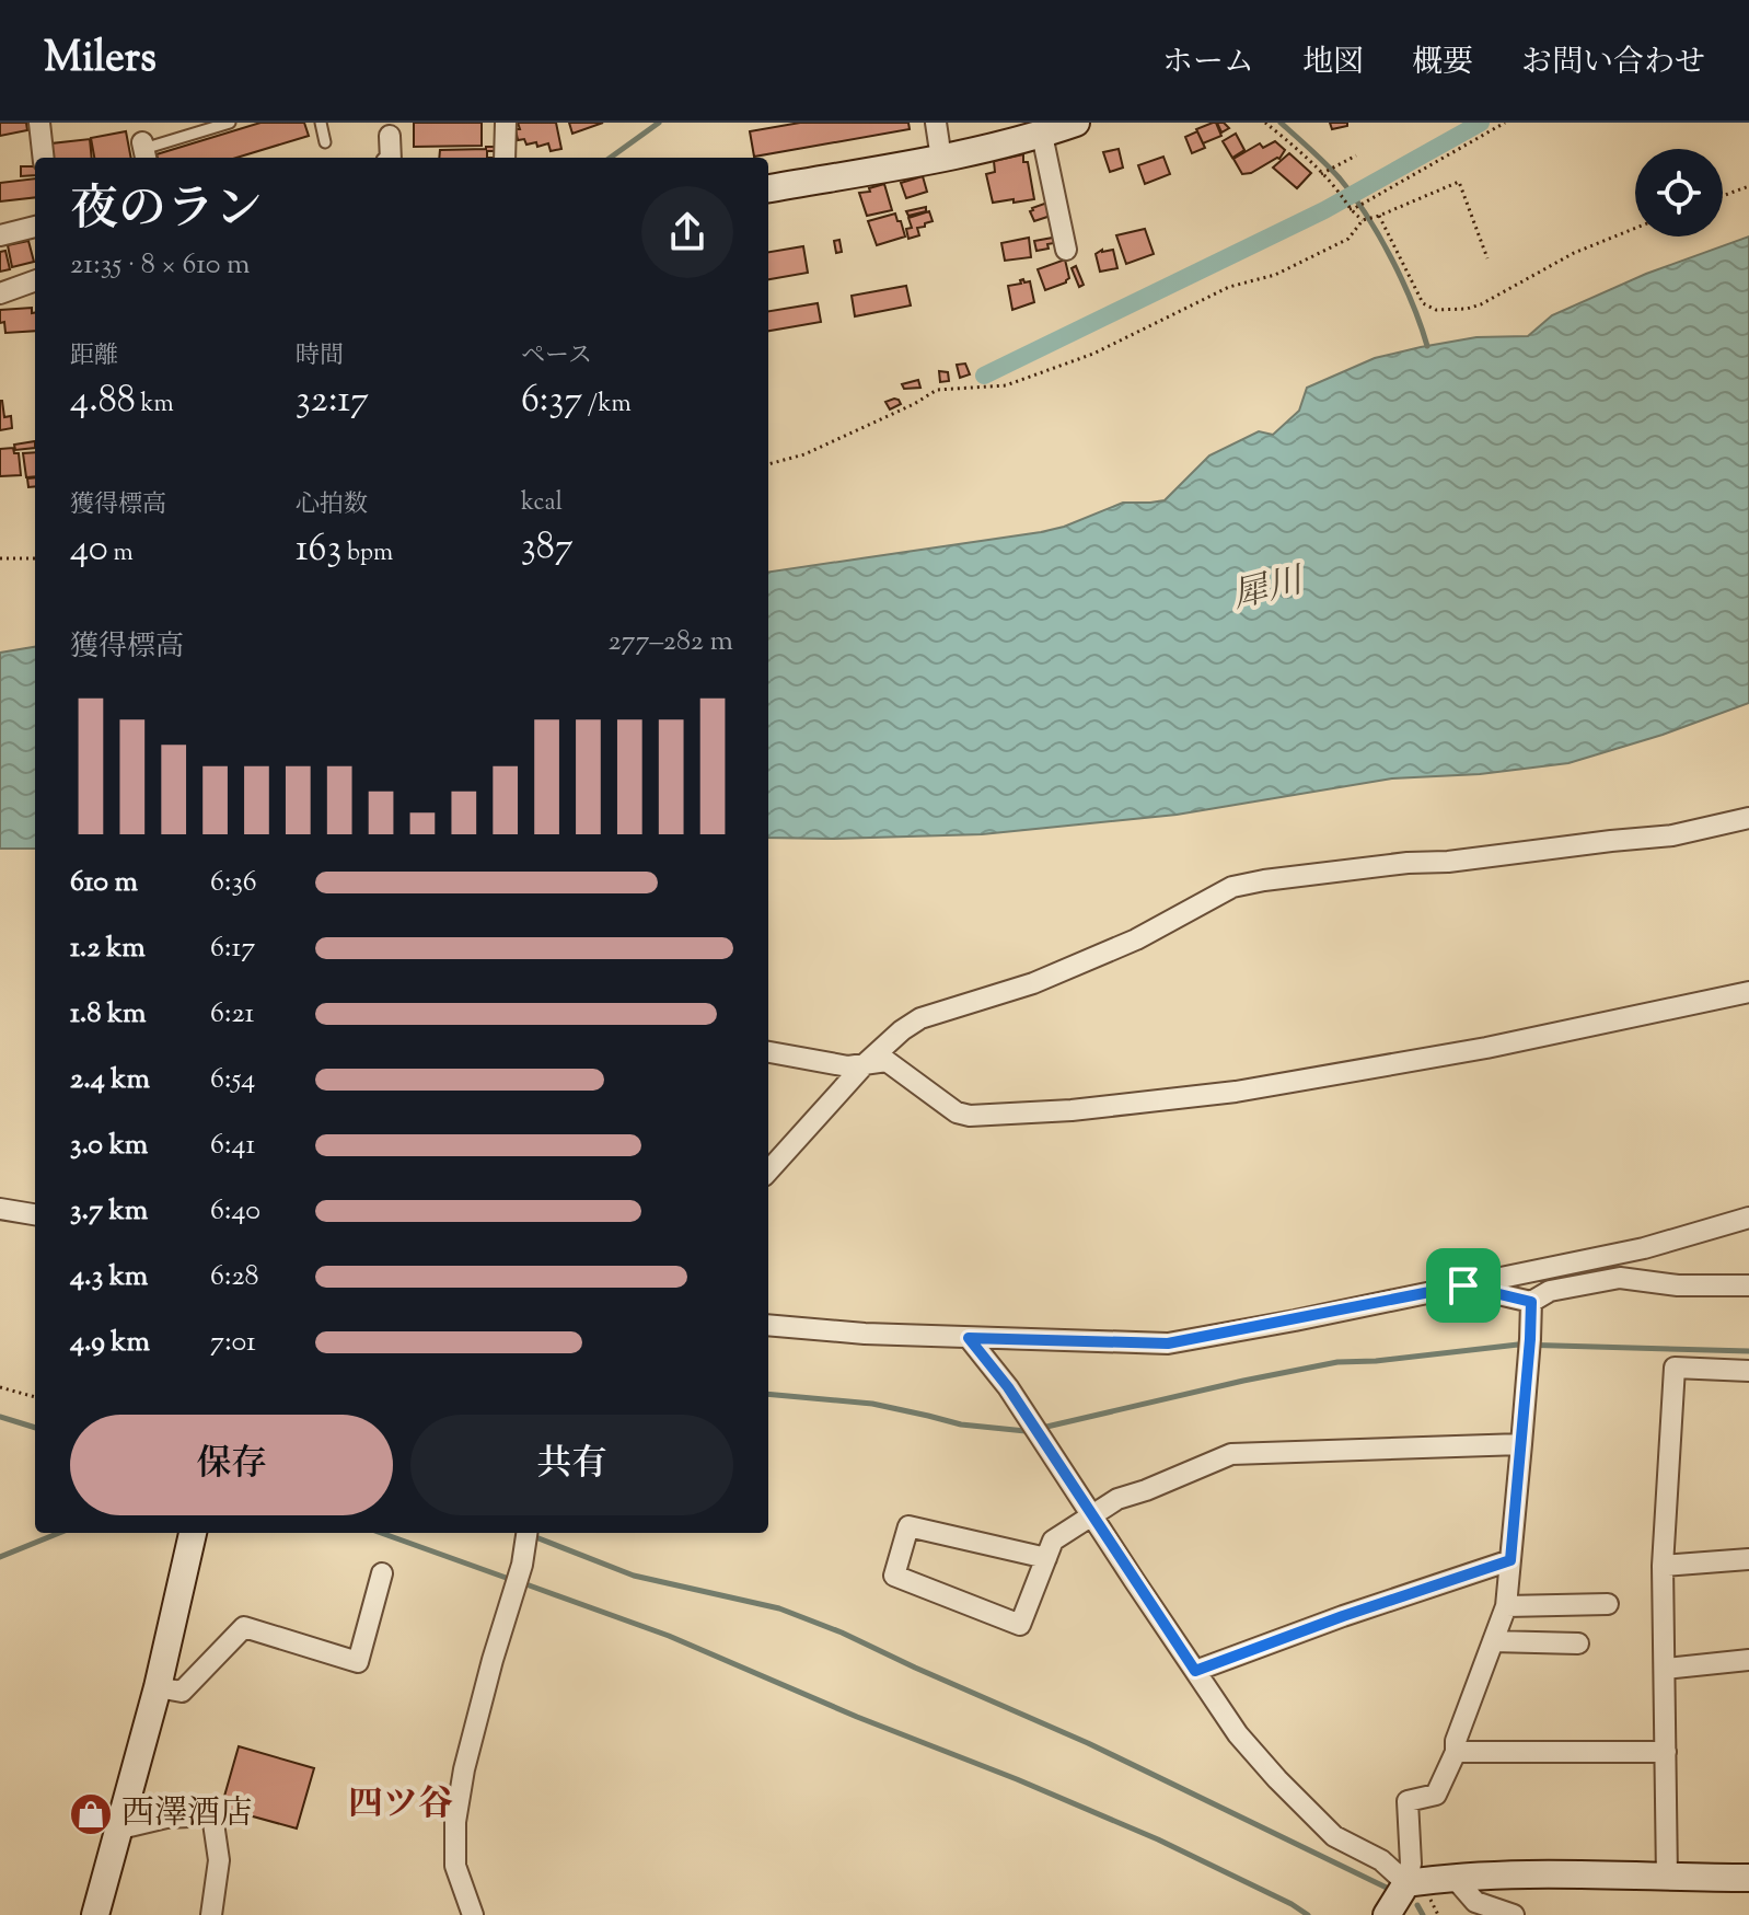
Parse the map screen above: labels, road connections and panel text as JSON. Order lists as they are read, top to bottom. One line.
{"districts":["四ツ谷"],"water":["犀川"],"places":{"shop":["西澤酒店"]},"page":{"header":"Milers","nav":["ホーム","地図","概要","お問い合わせ"],"heading":["夜のラン","21:35 · 8 × 610 m"],"stats":[["距離","4.88 km"],["時間","32:17"],["ペース","6:37 /km"],["獲得標高","40 m"],["心拍数","163 bpm"],["kcal","387"]],"chart":["獲得標高","277–282 m"],"list":[{"name":"610 m","note":"6:36"},{"name":"1.2 km","note":"6:17"},{"name":"1.8 km","note":"6:21"},{"name":"2.4 km","note":"6:54"},{"name":"3.0 km","note":"6:41"},{"name":"3.7 km","note":"6:40"},{"name":"4.3 km","note":"6:28"},{"name":"4.9 km","note":"7:01"}],"buttons":["保存","共有"]}}
